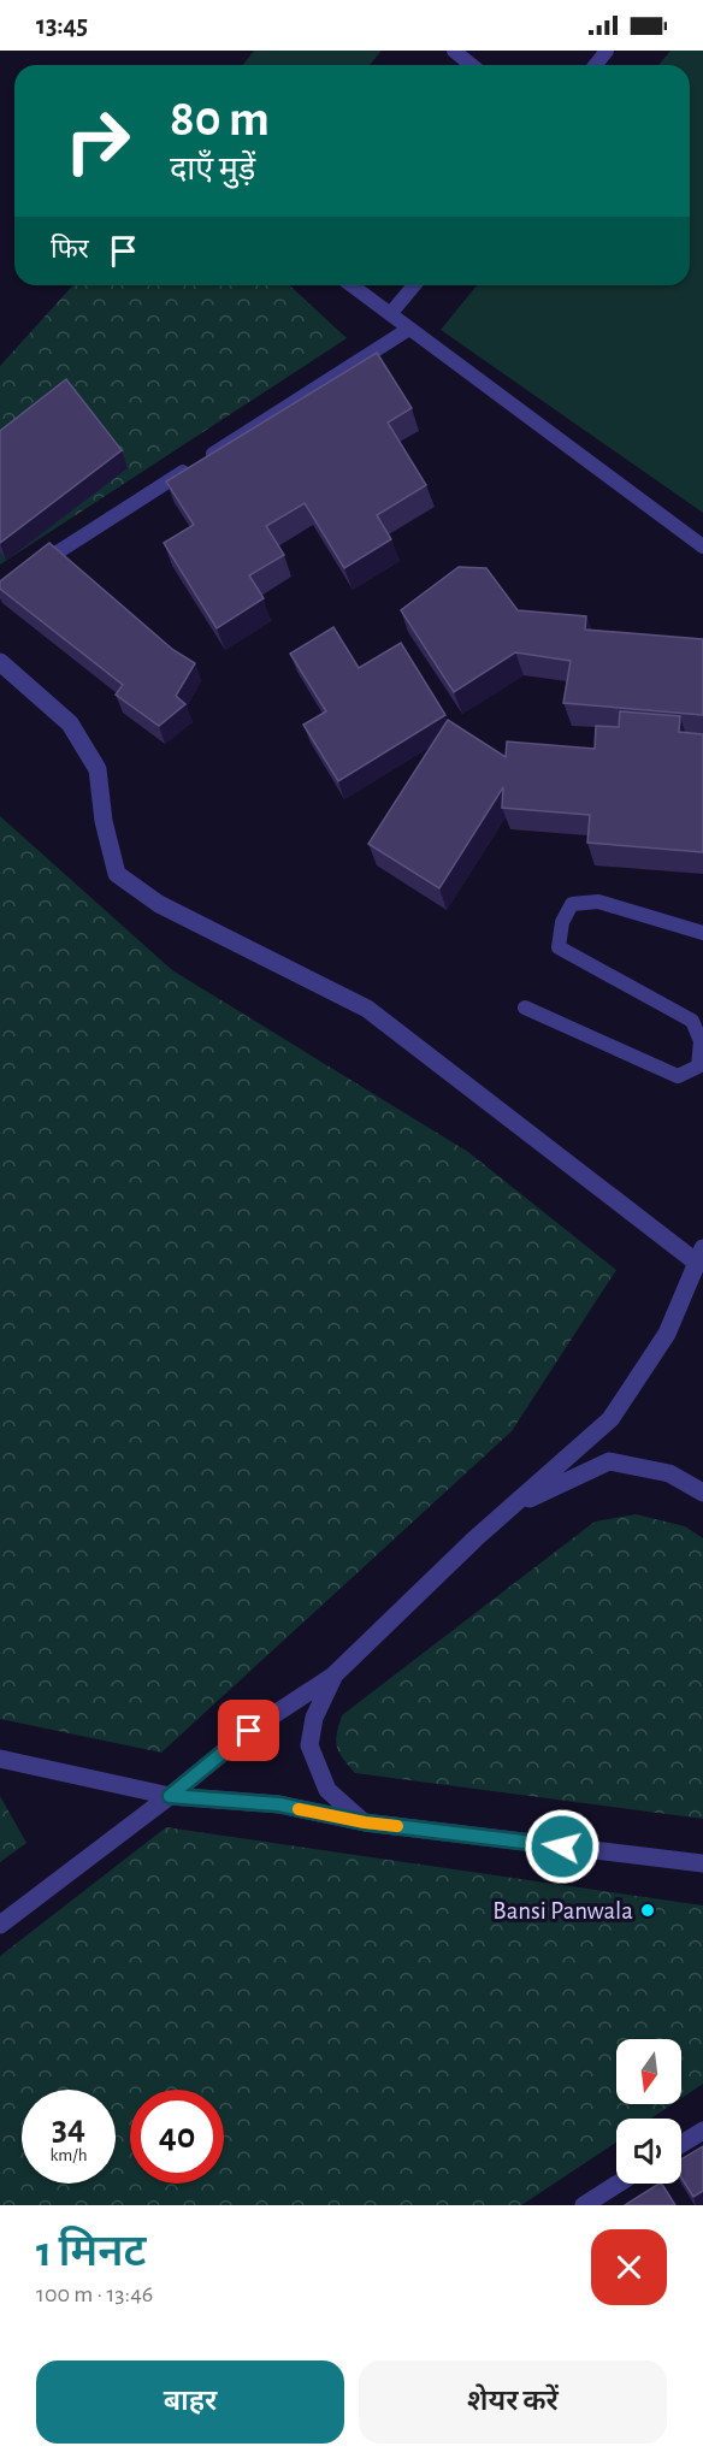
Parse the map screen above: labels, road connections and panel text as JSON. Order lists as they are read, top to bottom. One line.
{"places":["Bansi Panwala"],"north":"bottom","page":{"status":"13:45","turn":["80 m","दाएँ मुड़ें"],"then":"फिर","speed":"34 km/h","limit":"40","heading":["1 मिनट","100 m · 13:46"],"buttons":["बाहर","शेयर करें"]}}
